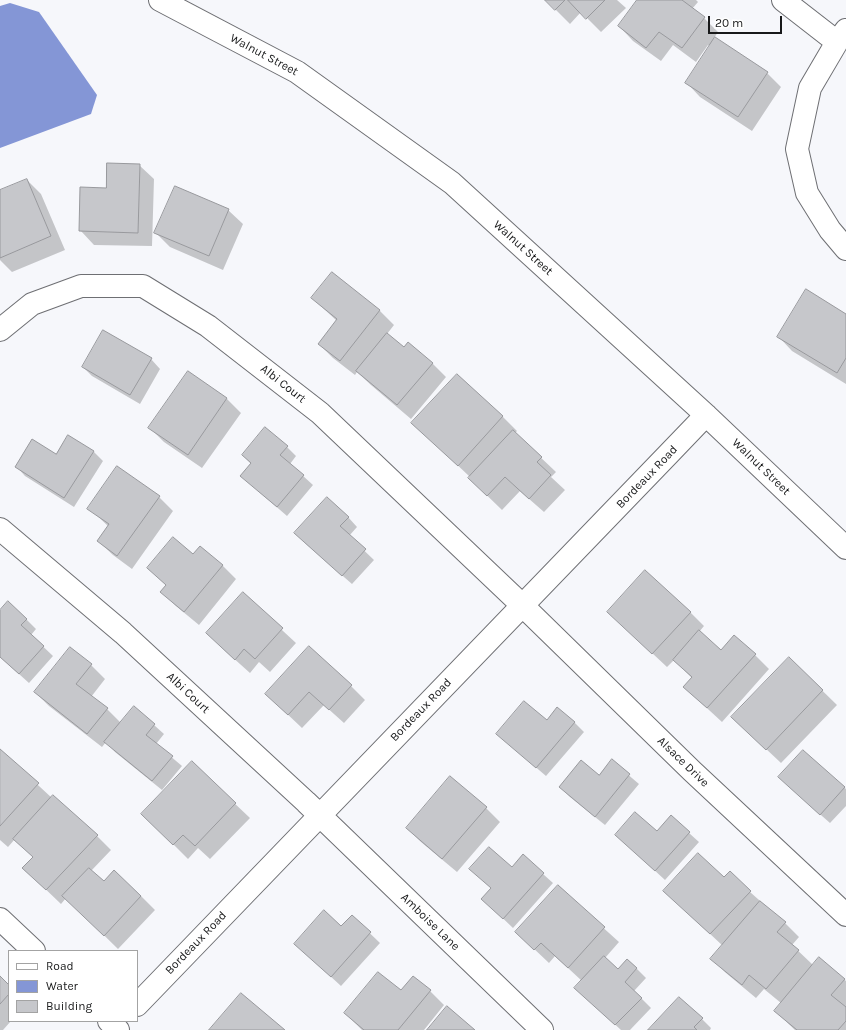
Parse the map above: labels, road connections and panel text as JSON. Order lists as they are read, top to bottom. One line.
{"streets":{"street":["Walnut Street","Albi Court","Bordeaux Road","Alsace Drive","Amboise Lane"]},"crossings":[["Walnut Street","Bordeaux Road"],["Albi Court","Bordeaux Road"],["Albi Court","Alsace Drive"],["Albi Court","Amboise Lane"],["Bordeaux Road","Alsace Drive"],["Bordeaux Road","Amboise Lane"]],"legend":["Road","Water","Building"],"scale_bar":"20 m"}
